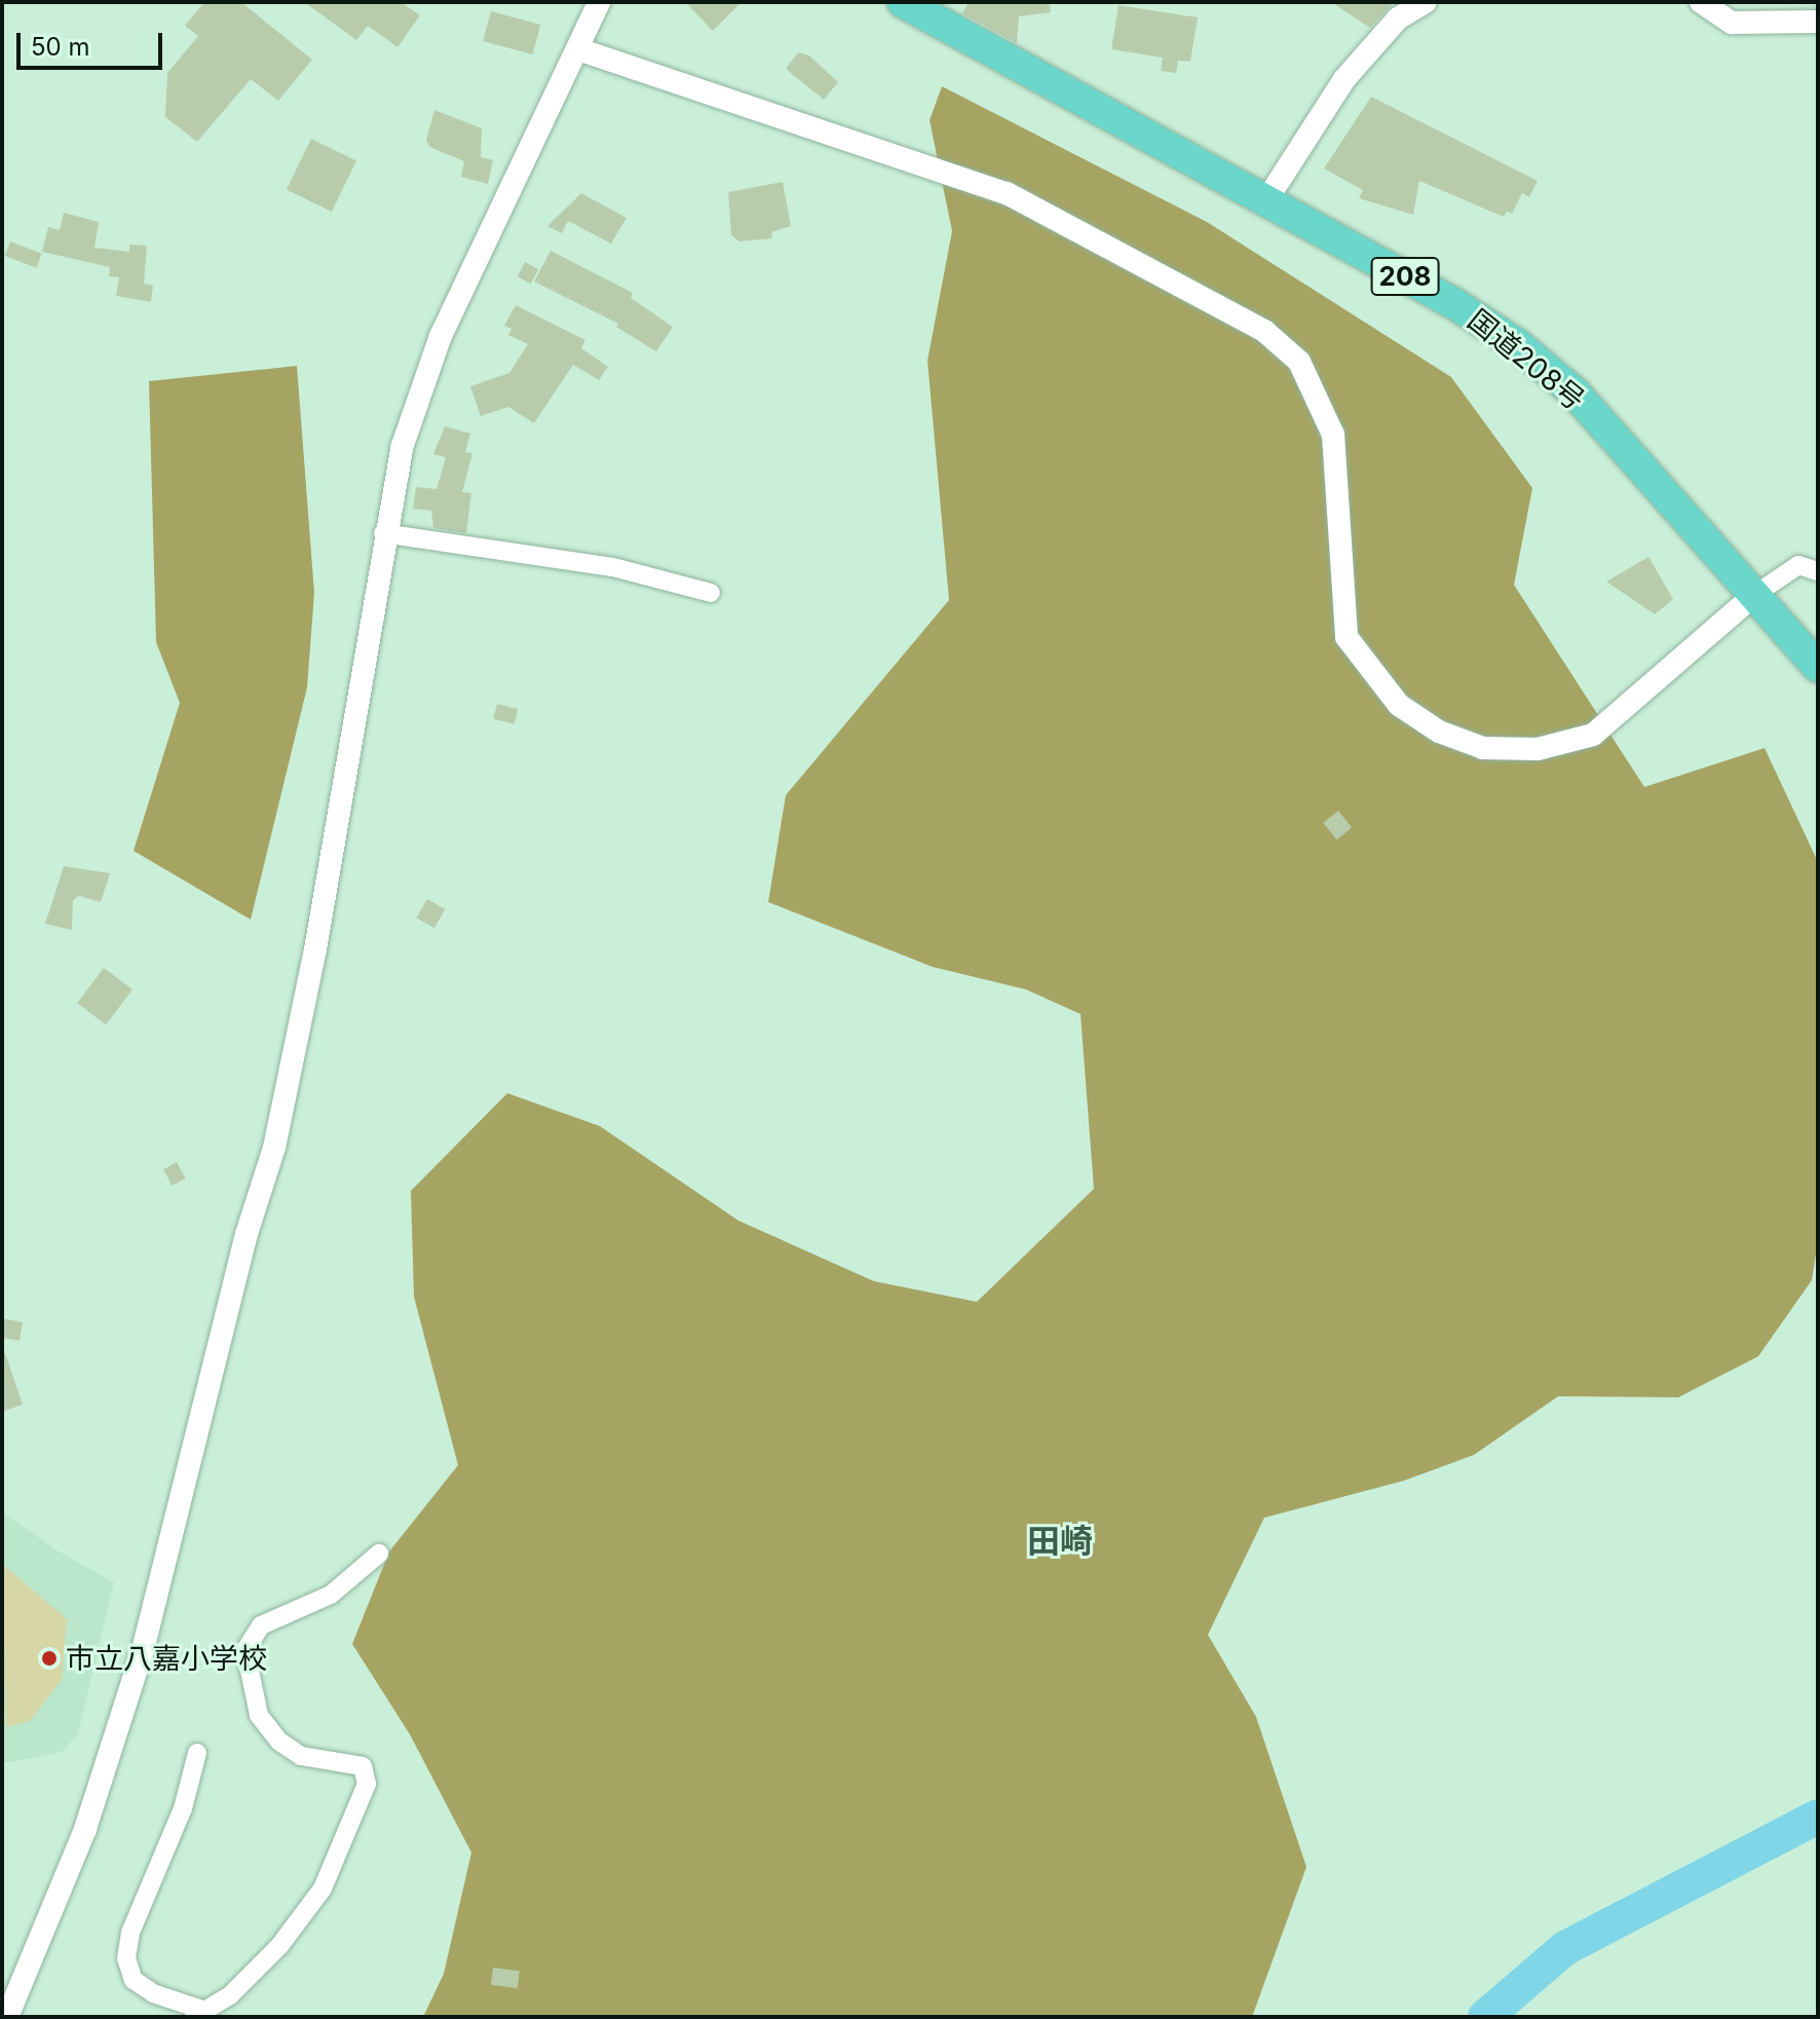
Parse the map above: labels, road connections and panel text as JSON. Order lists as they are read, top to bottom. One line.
{"streets":{"highway":["208","国道208号"]},"districts":["田崎"],"places":["市立八嘉小学校"],"scale_bar":"50 m"}
